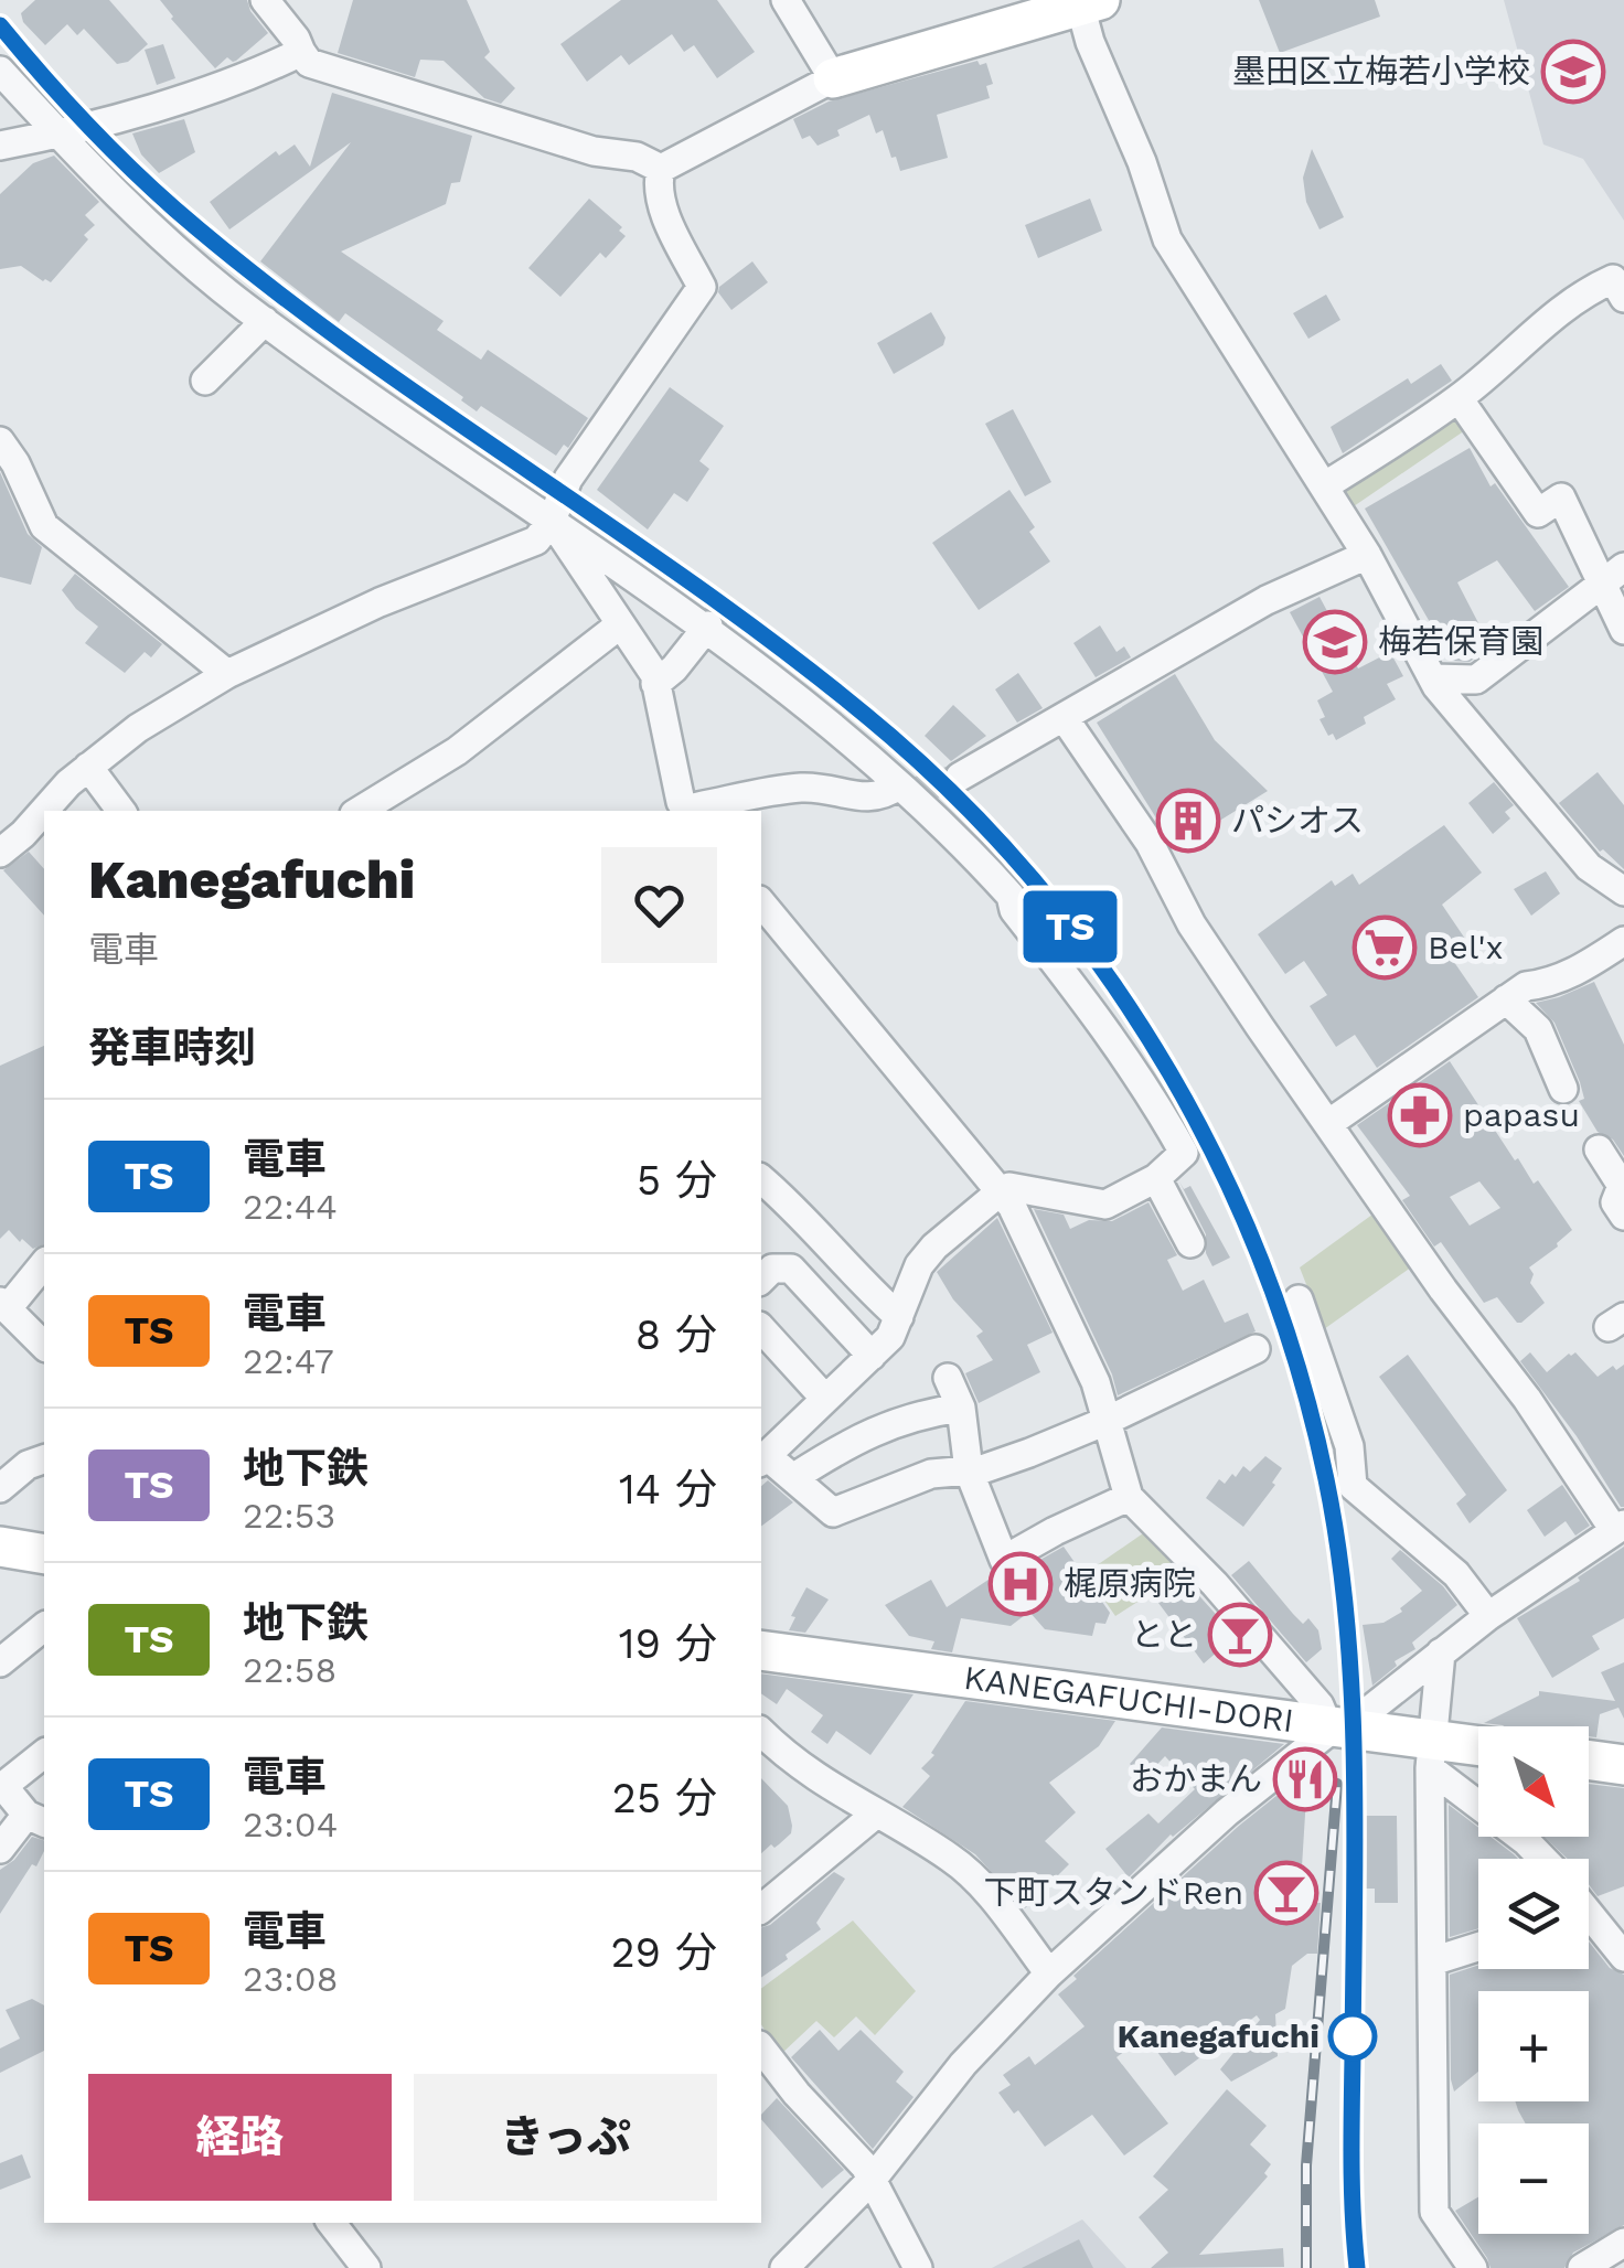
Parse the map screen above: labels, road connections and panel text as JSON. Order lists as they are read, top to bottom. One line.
{"streets":{"main road":["KANEGAFUCHI-DORI"]},"places":{"school or university":["墨田区立梅若小学校","梅若保育園"],"building":["パシオス"],"supermarket":["Bel'x"],"pharmacy":["papasu"],"hospital":["梶原病院"],"bar":["とと","下町スタンドRen"],"restaurant":["おかまん"],"other":["Kanegafuchi"]},"north":"bottom right","page":{"on_map":"TS","heading":[["Kanegafuchi","電車"],"発車時刻"],"list":[{"mark":"TS","name":"電車","note":"22:44","value":"5 分"},{"mark":"TS","name":"電車","note":"22:47","value":"8 分"},{"mark":"TS","name":"地下鉄","note":"22:53","value":"14 分"},{"mark":"TS","name":"地下鉄","note":"22:58","value":"19 分"},{"mark":"TS","name":"電車","note":"23:04","value":"25 分"},{"mark":"TS","name":"電車","note":"23:08","value":"29 分"}],"map_buttons":["+","−"],"buttons":["経路","きっぷ"]}}
